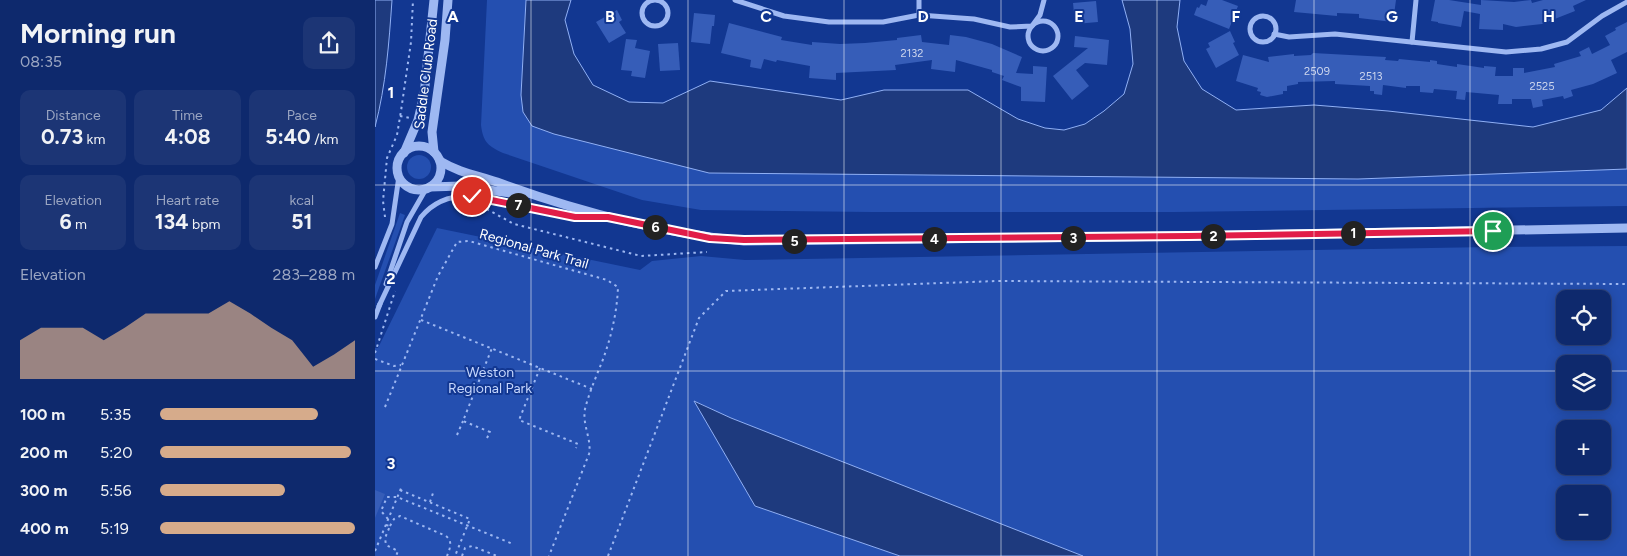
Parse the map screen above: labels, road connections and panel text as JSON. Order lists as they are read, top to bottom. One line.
{"streets":{"street":["Saddle Club Road"],"path":["Regional Park Trail"]},"parks":["Weston Regional Park"],"house_numbers":["2132","2509","2513","2525"],"page":{"heading":["Morning run","08:35"],"stats":[["Distance","0.73 km"],["Time","4:08"],["Pace","5:40 /km"],["Elevation","6 m"],["Heart rate","134 bpm"],["kcal","51"]],"pins":["7","6","1","2","3","4","5"],"chart":["Elevation","283–288 m"],"map_buttons":["+","−"],"list":[{"name":"100 m","note":"5:35"},{"name":"200 m","note":"5:20"},{"name":"300 m","note":"5:56"},{"name":"400 m","note":"5:19"}]},"grid":{"columns":["A","B","C","D","E","F","G","H"],"rows":["1","2","3"]}}
